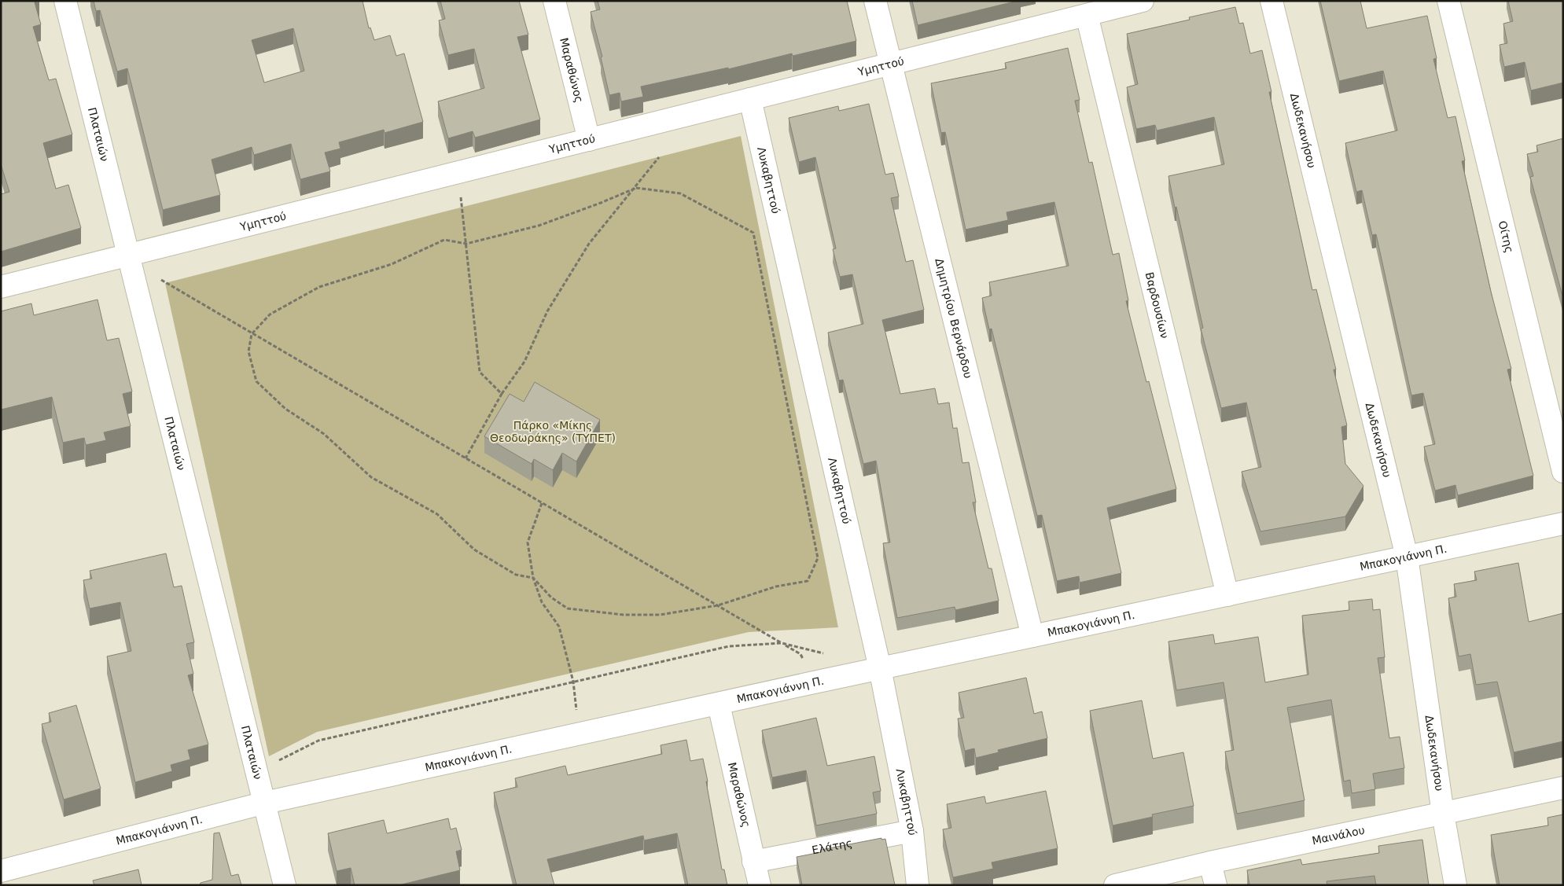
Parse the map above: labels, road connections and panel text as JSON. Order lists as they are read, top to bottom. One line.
{"streets":{"street":["Υμηττού","Μαραθώνος","Δωδεκανήσου","Πλαταιών","Λυκαβηττού","Οίτης","Βαρδουσίων","Δημητρίου Βερνάρδου","Μπακογιάννη Π.","Μαινάλου","Ελάτης"]},"crossings":[["Υμηττού","Μαραθώνος"],["Υμηττού","Πλαταιών"],["Υμηττού","Λυκαβηττού"],["Υμηττού","Βαρδουσίων"],["Υμηττού","Δημητρίου Βερνάρδου"],["Μαραθώνος","Μπακογιάννη Π."],["Μαραθώνος","Ελάτης"],["Δωδεκανήσου","Μπακογιάννη Π."],["Δωδεκανήσου","Μαινάλου"],["Πλαταιών","Μπακογιάννη Π."],["Λυκαβηττού","Μπακογιάννη Π."],["Λυκαβηττού","Ελάτης"],["Βαρδουσίων","Μπακογιάννη Π."],["Δημητρίου Βερνάρδου","Μπακογιάννη Π."]],"parks":["Πάρκο «Μίκης Θεοδωράκης» (ΤΥΠΕΤ)"]}
